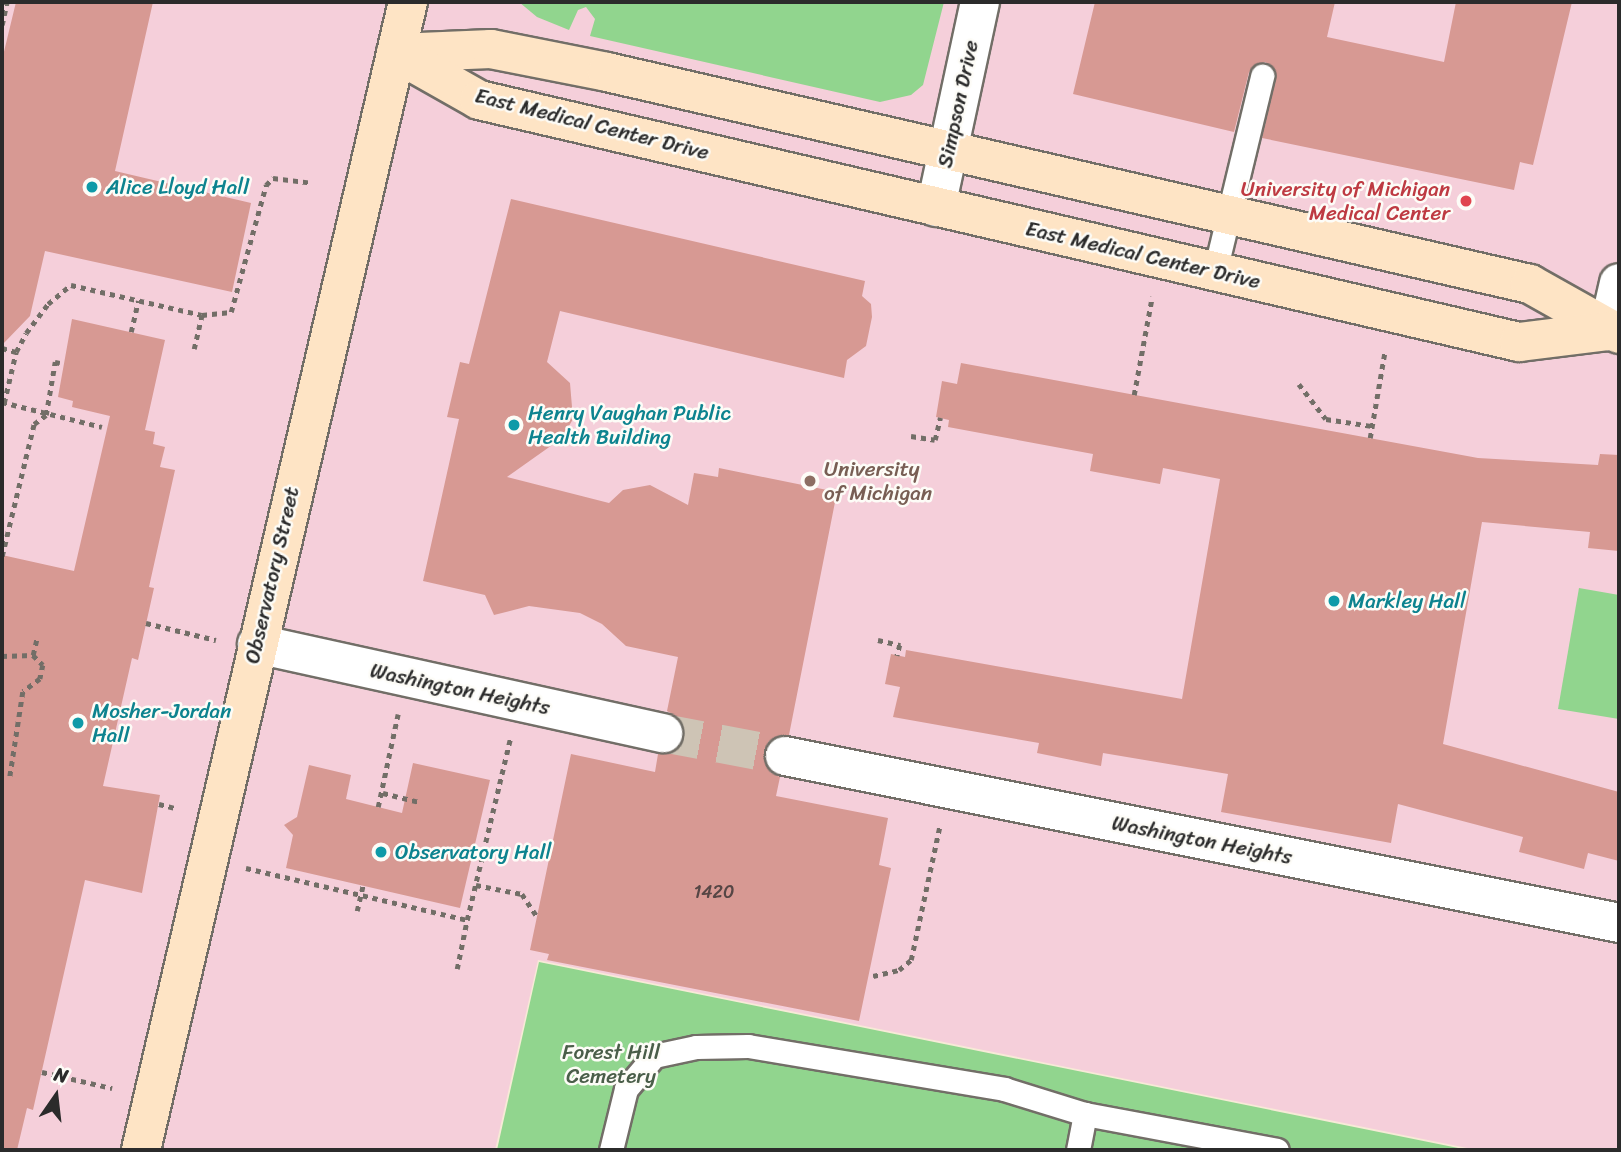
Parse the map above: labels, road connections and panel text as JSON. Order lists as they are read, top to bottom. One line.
{"streets":{"street":["Simpson Drive","East Medical Center Drive","Observatory Street","Washington Heights"]},"crossings":[["Simpson Drive","East Medical Center Drive"],["East Medical Center Drive","Observatory Street"],["Observatory Street","Washington Heights"]],"parks":["Forest Hill Cemetery"],"places":["Alice Lloyd Hall","University of Michigan Medical Center","Henry Vaughan Public Health Building","University of Michigan","Markley Hall","Mosher-Jordan Hall","Observatory Hall"],"house_numbers":["1420"],"north":"top"}
